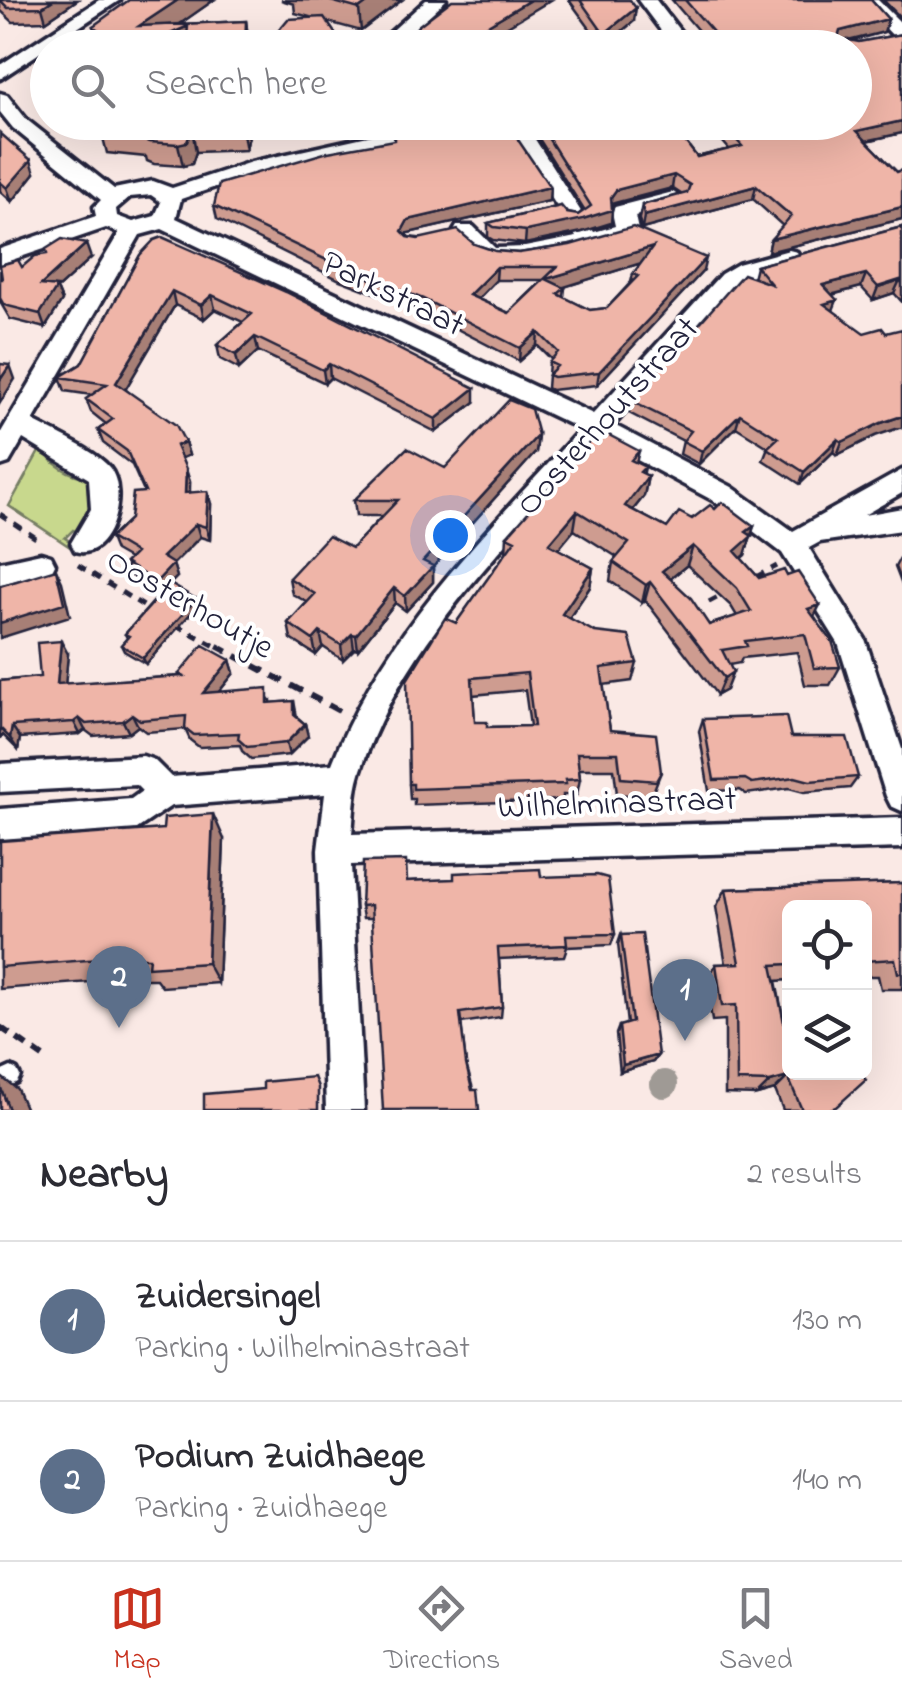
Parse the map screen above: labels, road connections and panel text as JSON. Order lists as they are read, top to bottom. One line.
{"streets":{"street":["Parkstraat","Oosterhoutstraat","Wilhelminastraat"],"path":["Oosterhoutje"]},"crossings":[["Parkstraat","Oosterhoutstraat"],["Oosterhoutstraat","Oosterhoutje"],["Oosterhoutstraat","Wilhelminastraat"]],"page":{"search":"Search here","pins":["2","1"],"heading":["Nearby","2 results"],"list":[{"mark":"1","name":"Zuidersingel","note":"Parking · Wilhelminastraat","value":"130 m"},{"mark":"2","name":"Podium Zuidhaege","note":"Parking · Zuidhaege","value":"140 m"}],"nav":["Map","Directions","Saved"]}}
